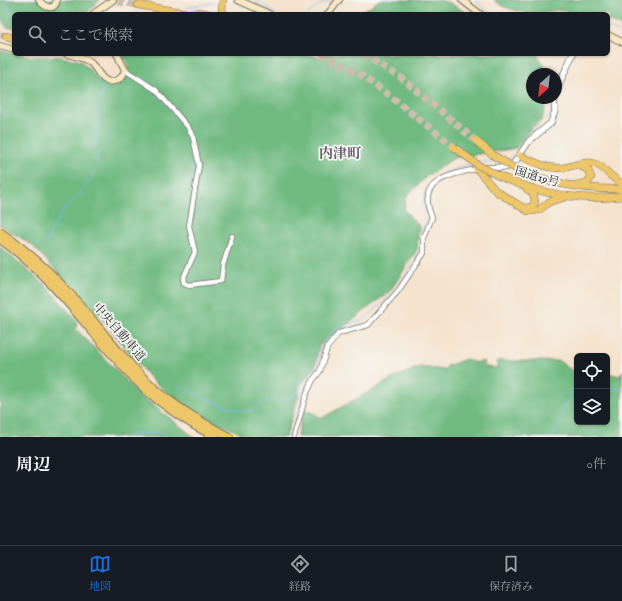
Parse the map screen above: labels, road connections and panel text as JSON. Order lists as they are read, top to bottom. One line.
{"streets":{"highway":["国道19号","中央自動車道"]},"districts":["内津町"],"north":"bottom left","page":{"search":"ここで検索","heading":["周辺","0件"],"nav":["地図","経路","保存済み"]}}
